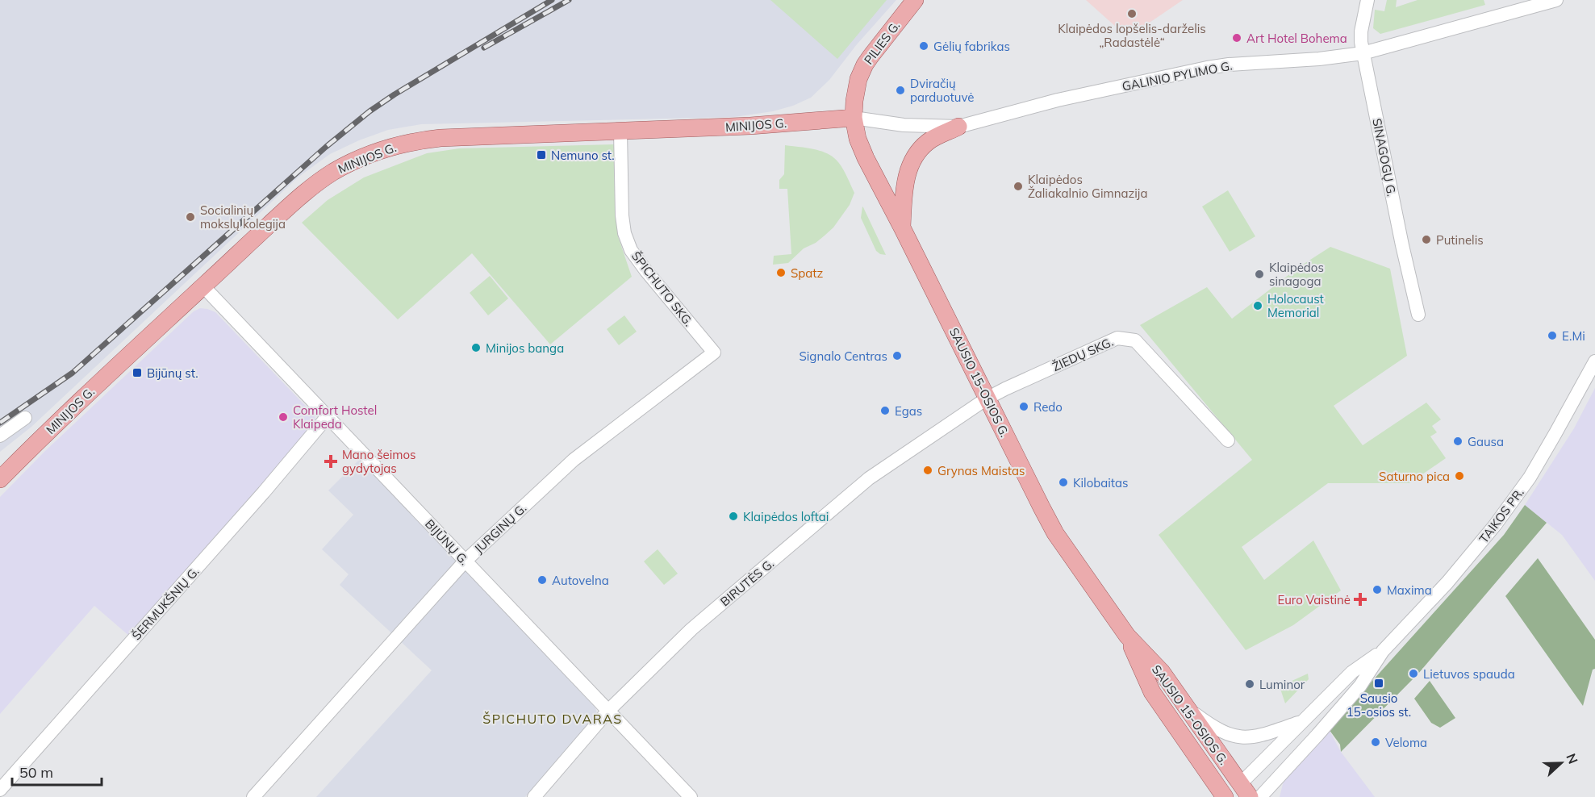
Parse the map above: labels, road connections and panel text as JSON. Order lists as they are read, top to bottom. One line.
{"streets":{"main road":["PILIES G.","MINIJOS G.","SAUSIO 15-OSIOS G.","TAIKOS PR."],"street":["GALINIO PYLIMO G.","SINAGOGŲ G.","ŠPICHUTO SKG.","ŽIEDŲ SKG.","JURGINŲ G.","BIJŪNŲ G.","BIRUTĖS G.","ŠERMUKŠNIŲ G."]},"crossings":[["PILIES G.","GALINIO PYLIMO G."],["PILIES G.","MINIJOS G."],["PILIES G.","SAUSIO 15-OSIOS G."],["GALINIO PYLIMO G.","MINIJOS G."],["GALINIO PYLIMO G.","SINAGOGŲ G."],["GALINIO PYLIMO G.","SAUSIO 15-OSIOS G."],["MINIJOS G.","ŠPICHUTO SKG."],["MINIJOS G.","SAUSIO 15-OSIOS G."],["MINIJOS G.","BIJŪNŲ G."],["ŠPICHUTO SKG.","JURGINŲ G."],["ŽIEDŲ SKG.","SAUSIO 15-OSIOS G."],["ŽIEDŲ SKG.","BIRUTĖS G."],["SAUSIO 15-OSIOS G.","TAIKOS PR."],["SAUSIO 15-OSIOS G.","BIRUTĖS G."],["JURGINŲ G.","BIJŪNŲ G."],["BIJŪNŲ G.","BIRUTĖS G."],["BIJŪNŲ G.","ŠERMUKŠNIŲ G."]],"districts":["ŠPICHUTO DVARAS"],"places":{"other":["Klaipėdos lopšelis-darželis „Radastėlė“","Art Hotel Bohema","Gėlių fabrikas","Dviračių parduotuvė","Klaipėdos Žaliakalnio Gimnazija","Socialinių mokslų kolegija","Putinelis","Spatz","Klaipėdos sinagoga","Holocaust Memorial","E.Mi","Minijos banga","Signalo Centras","Redo","Egas","Comfort Hostel Klaipeda","Gausa","Grynas Maistas","Saturno pica","Kilobaitas","Klaipėdos loftai","Autovelna","Maxima","Lietuvos spauda","Luminor","Veloma"],"transit":["Nemuno st.","Bijūnų st.","Sausio 15-osios st."],"health":["Mano šeimos gydytojas","Euro Vaistinė"]},"scale_bar":"50 m","north":"right"}
